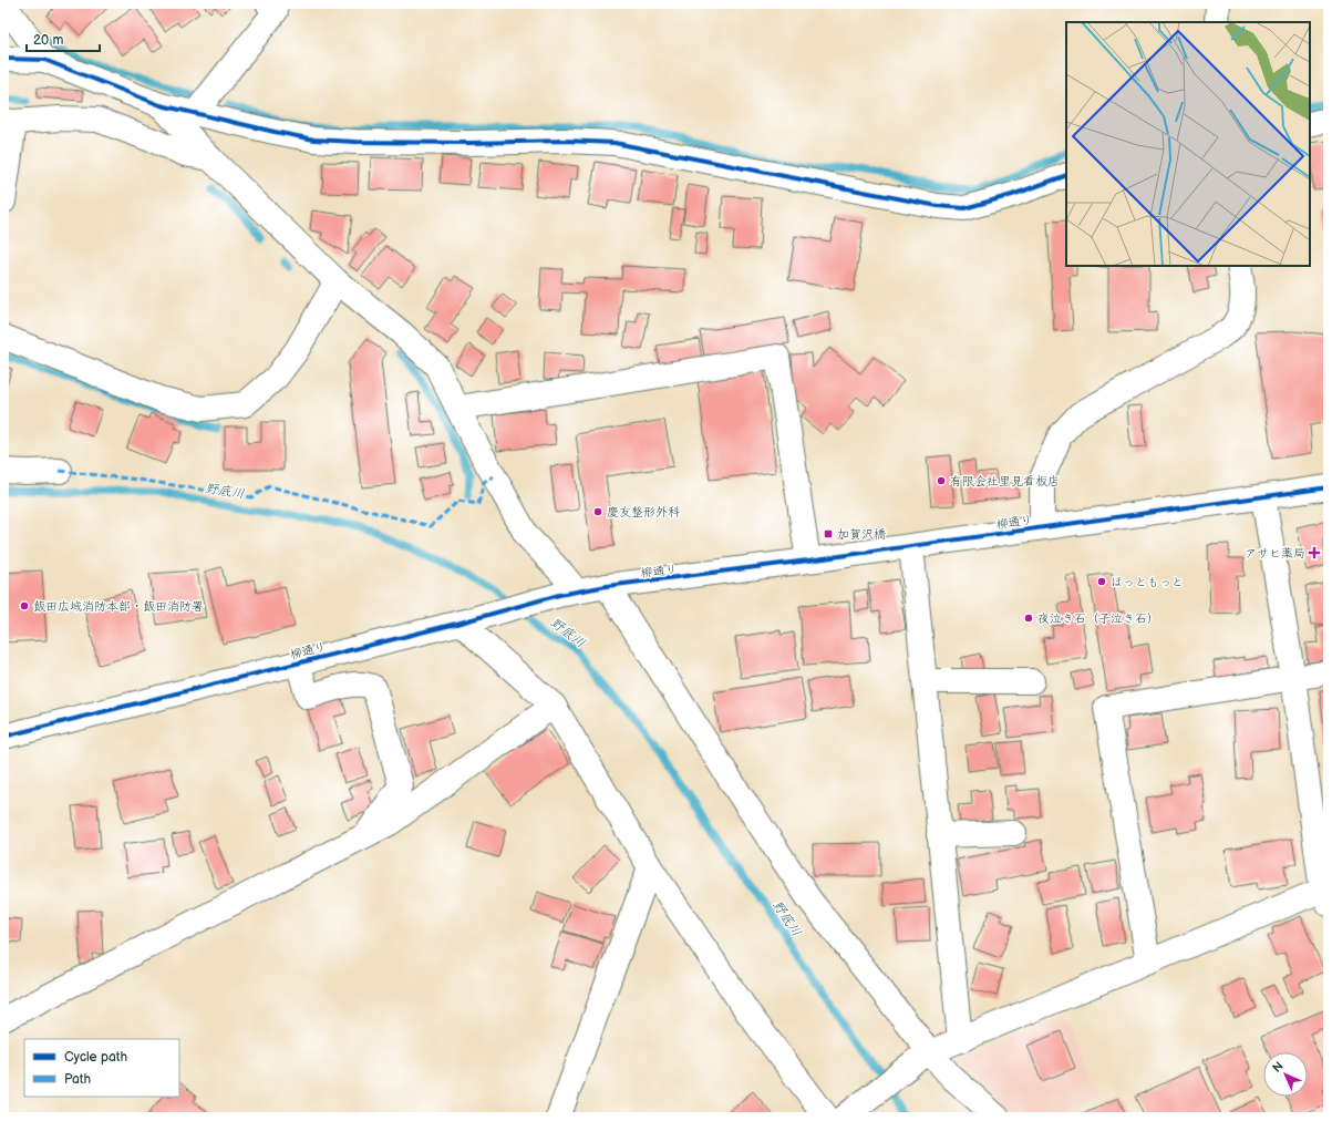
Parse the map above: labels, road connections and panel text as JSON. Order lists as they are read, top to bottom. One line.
{"streets":{"street":["柳通り"]},"water":["野底川"],"places":{"other":["有限会社里見看板店","慶友整形外科","ほっともっと","飯田広域消防本部・飯田消防署","夜泣き石（子泣き石）"],"transit":["加賀沢橋"],"health":["アサヒ薬局"]},"legend":["Cycle path","Path"],"scale_bar":"20 m","north":"top left"}
